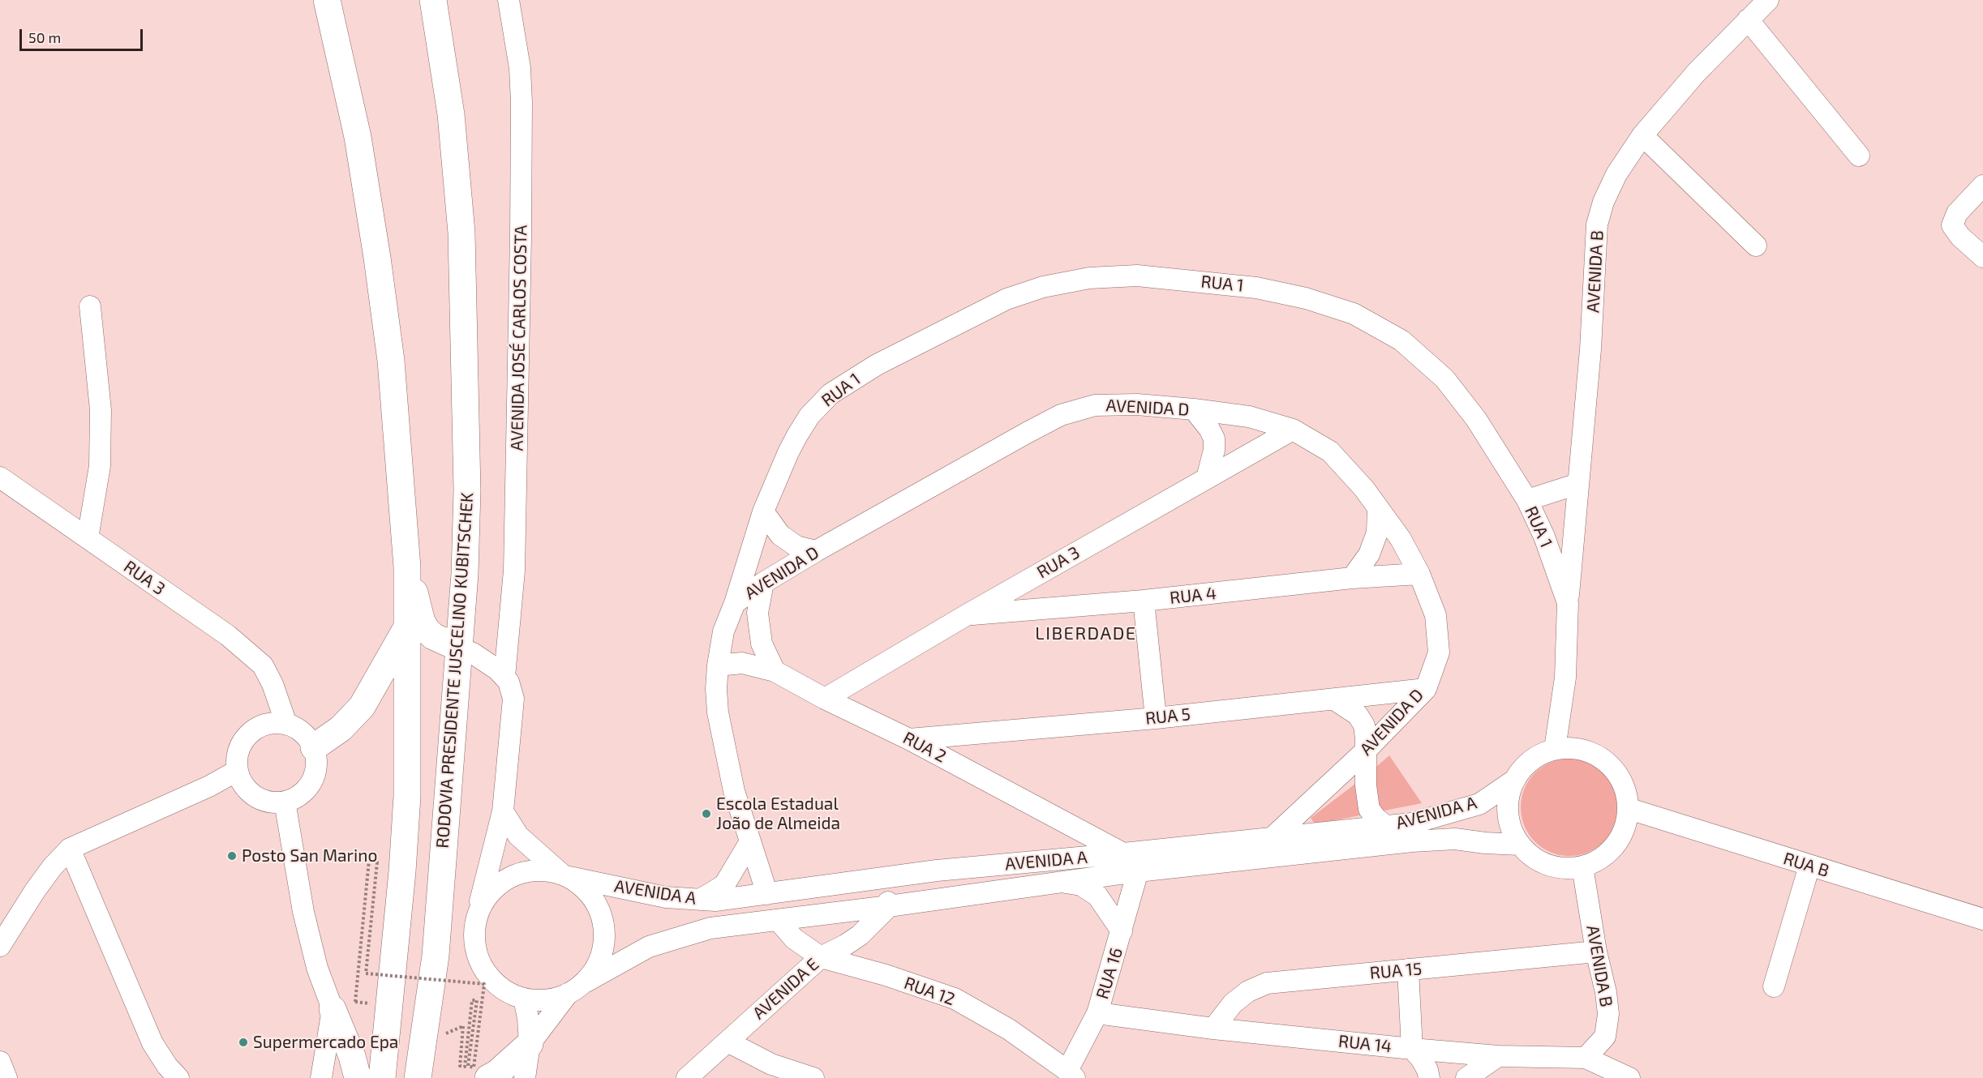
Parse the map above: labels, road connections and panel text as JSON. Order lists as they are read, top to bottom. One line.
{"streets":{"highway":["RODOVIA PRESIDENTE JUSCELINO KUBITSCHEK"],"street":["AVENIDA B","RUA 1","AVENIDA JOSÉ CARLOS COSTA","AVENIDA D","RUA 3","RUA 4","RUA 5","RUA 2","AVENIDA A","RUA B","RUA 15","RUA 16","AVENIDA E","RUA 12","RUA 14"]},"crossings":[["AVENIDA B","RUA 1"],["AVENIDA B","AVENIDA A"],["AVENIDA B","RUA B"],["AVENIDA B","RUA 15"],["AVENIDA B","RUA 14"],["RUA 1","AVENIDA D"],["RUA 1","AVENIDA A"],["RUA 1","RUA B"],["AVENIDA JOSÉ CARLOS COSTA","RODOVIA PRESIDENTE JUSCELINO KUBITSCHEK"],["AVENIDA JOSÉ CARLOS COSTA","AVENIDA A"],["AVENIDA D","RUA 3"],["AVENIDA D","RUA 4"],["AVENIDA D","RUA 5"],["AVENIDA D","RUA 2"],["AVENIDA D","AVENIDA A"],["RUA 3","RUA 4"],["RUA 3","RUA 2"],["RUA 5","RUA 2"],["RUA 2","AVENIDA A"],["AVENIDA A","RUA B"],["AVENIDA A","RUA 16"],["AVENIDA A","AVENIDA E"],["AVENIDA A","RUA 12"],["RUA 15","RUA 14"],["RUA 16","RUA 12"],["RUA 16","RUA 14"],["AVENIDA E","RUA 12"]],"districts":["LIBERDADE"],"places":["Escola Estadual João de Almeida","Posto San Marino","Supermercado Epa"],"scale_bar":"50 m"}
